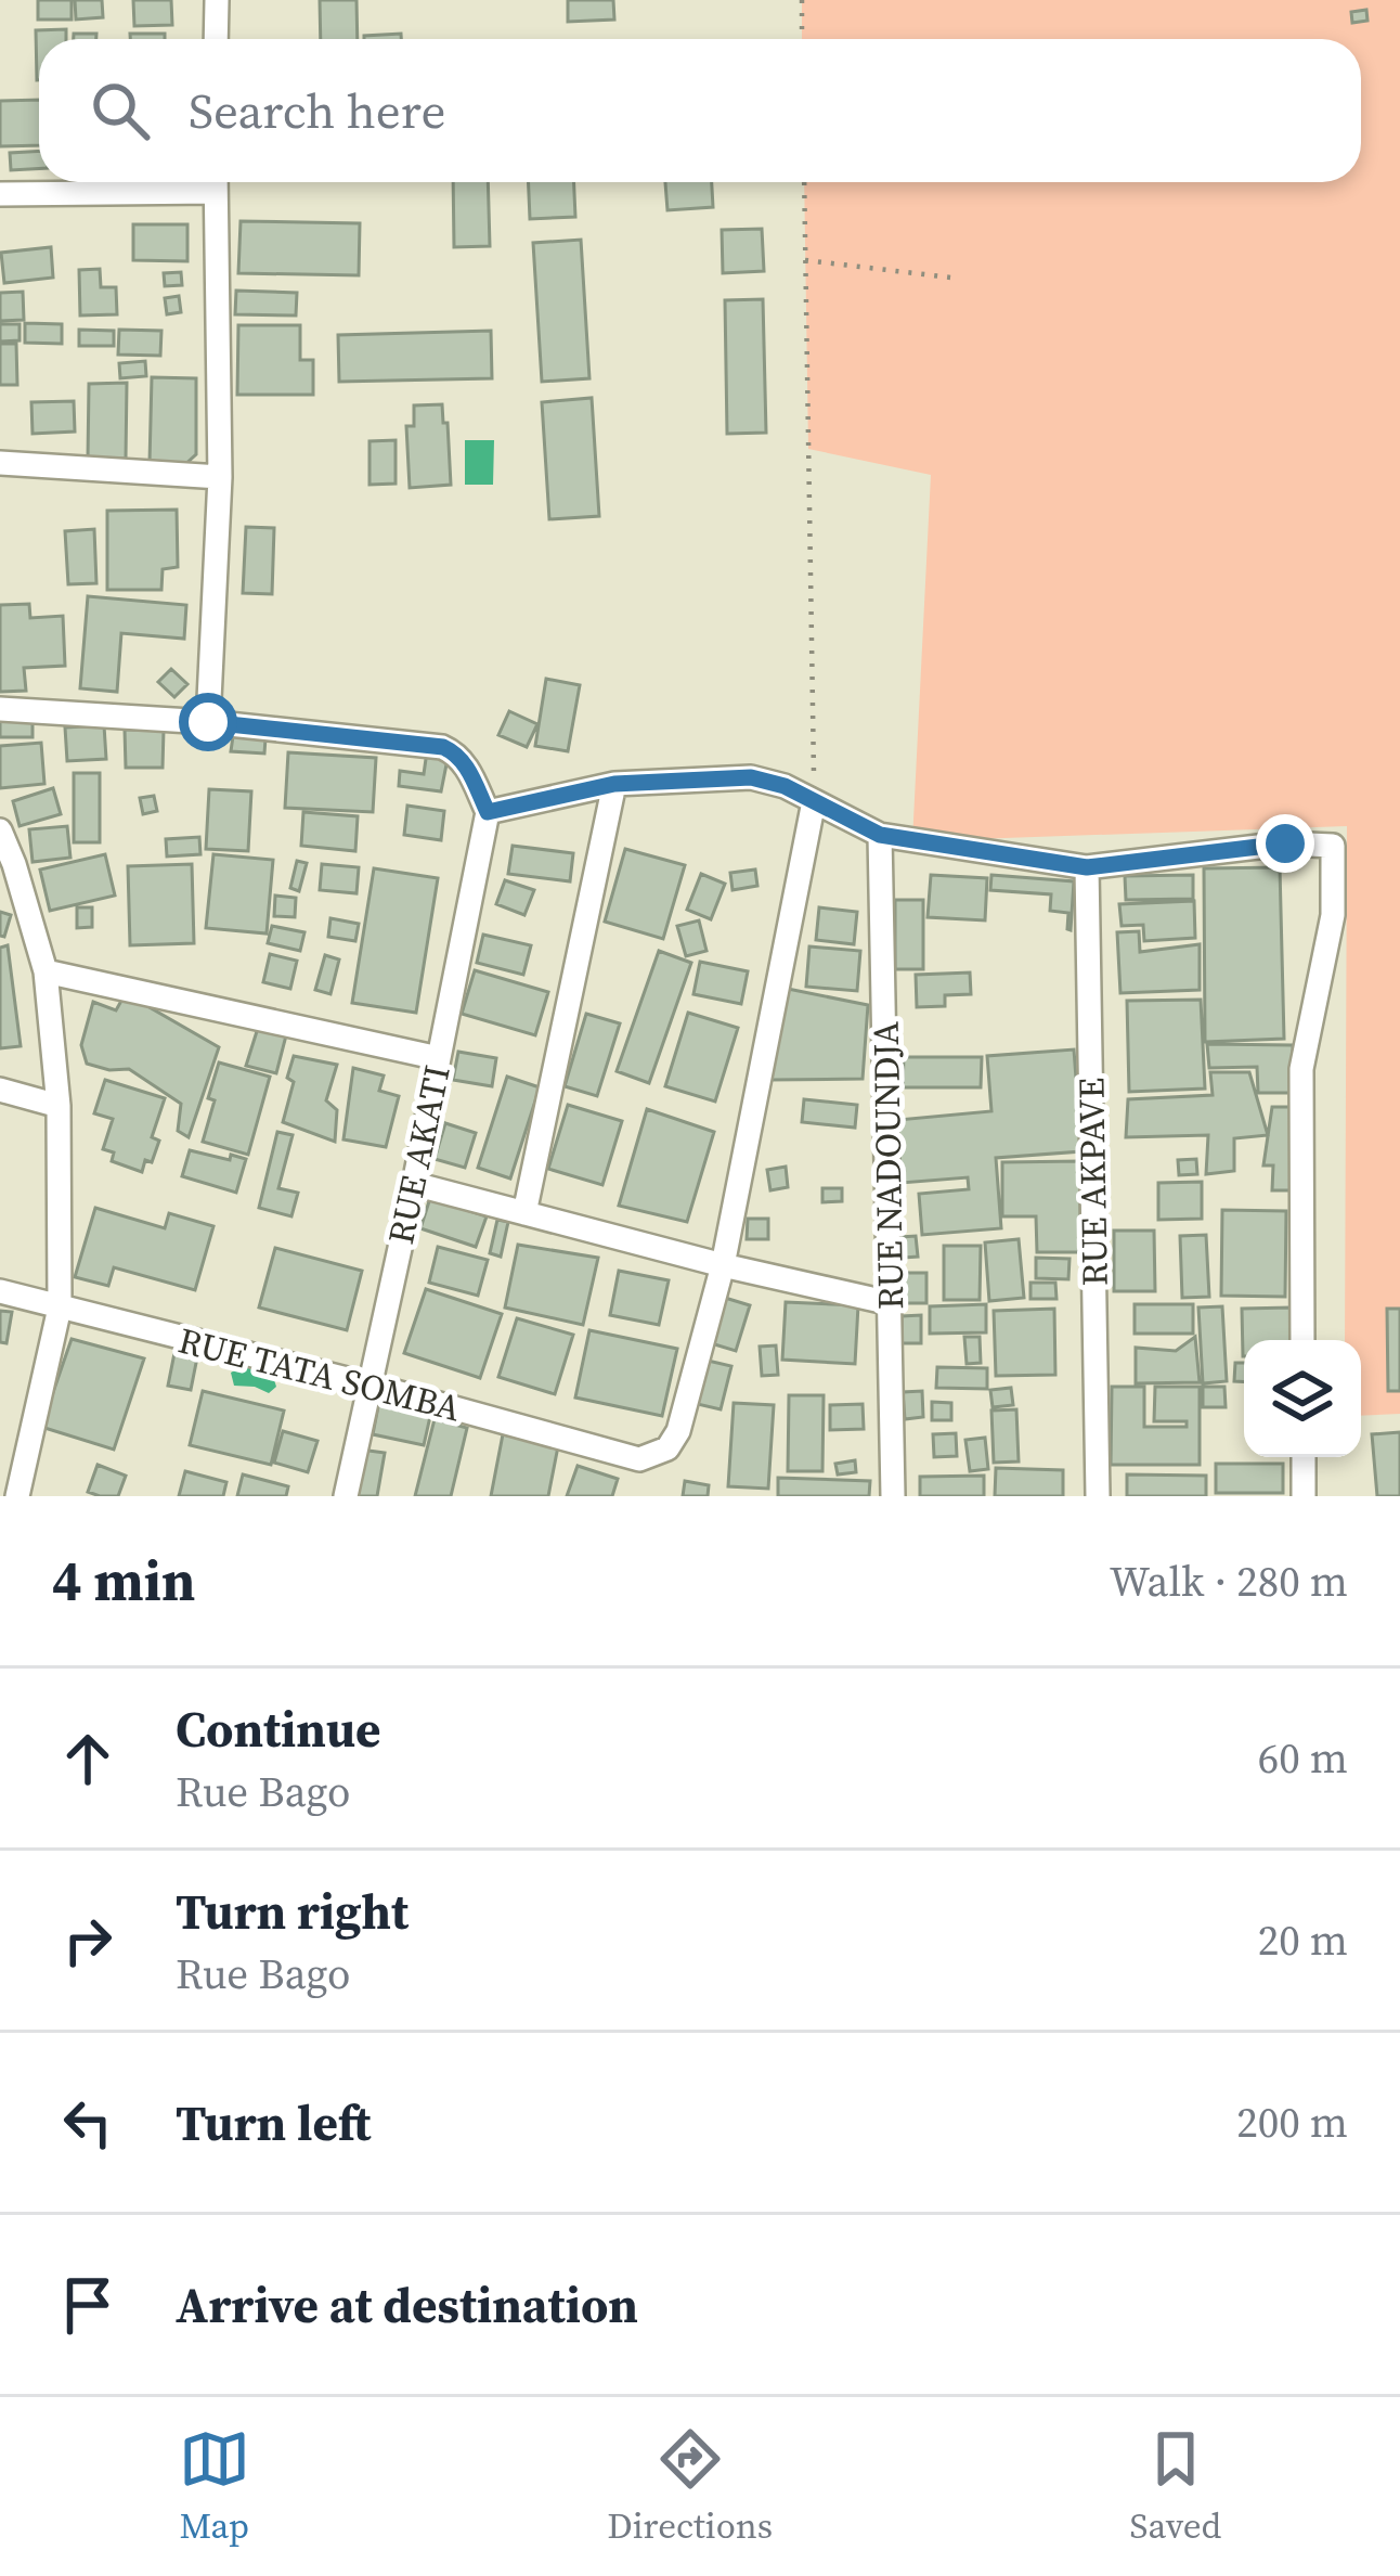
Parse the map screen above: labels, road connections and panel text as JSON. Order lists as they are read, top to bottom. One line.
{"streets":{"street":["RUE AKATI","RUE NADOUNDJA","RUE AKPAVE","RUE TATA SOMBA"]},"crossings":[["RUE AKATI","RUE TATA SOMBA"]],"page":{"search":"Search here","heading":["4 min","Walk · 280 m"],"list":[["Continue","Rue Bago","60 m"],["Turn right","Rue Bago","20 m"],["Turn left","200 m"],"Arrive at destination"],"nav":["Map","Directions","Saved"]}}
